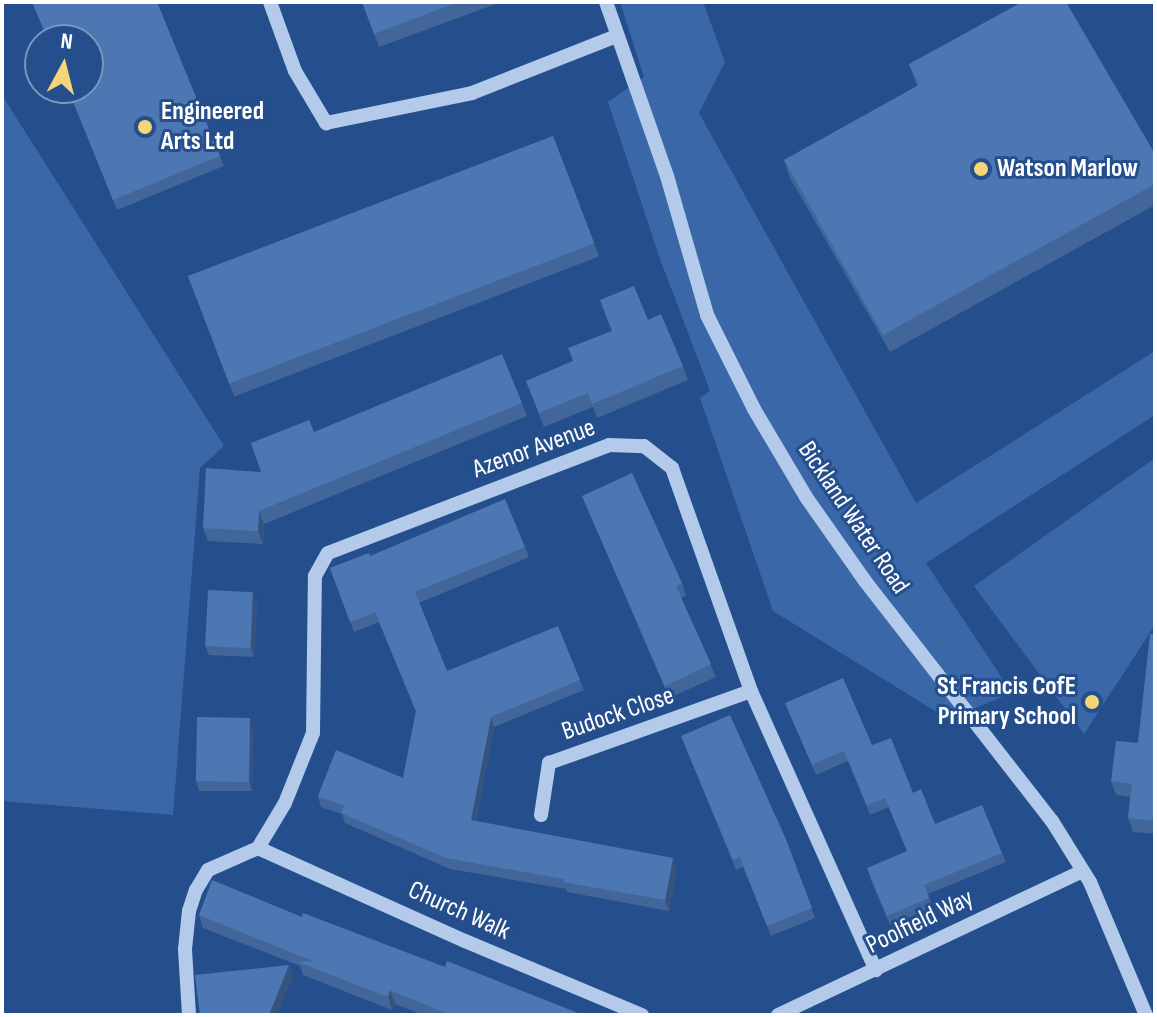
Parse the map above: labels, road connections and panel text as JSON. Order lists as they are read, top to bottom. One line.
{"streets":{"street":["Azenor Avenue","Bickland Water Road","Budock Close","Church Walk","Poolfield Way"]},"crossings":[["Azenor Avenue","Budock Close"],["Azenor Avenue","Church Walk"],["Azenor Avenue","Poolfield Way"],["Bickland Water Road","Poolfield Way"]],"places":["Engineered Arts Ltd","Watson Marlow","St Francis CofE Primary School"],"north":"top"}
